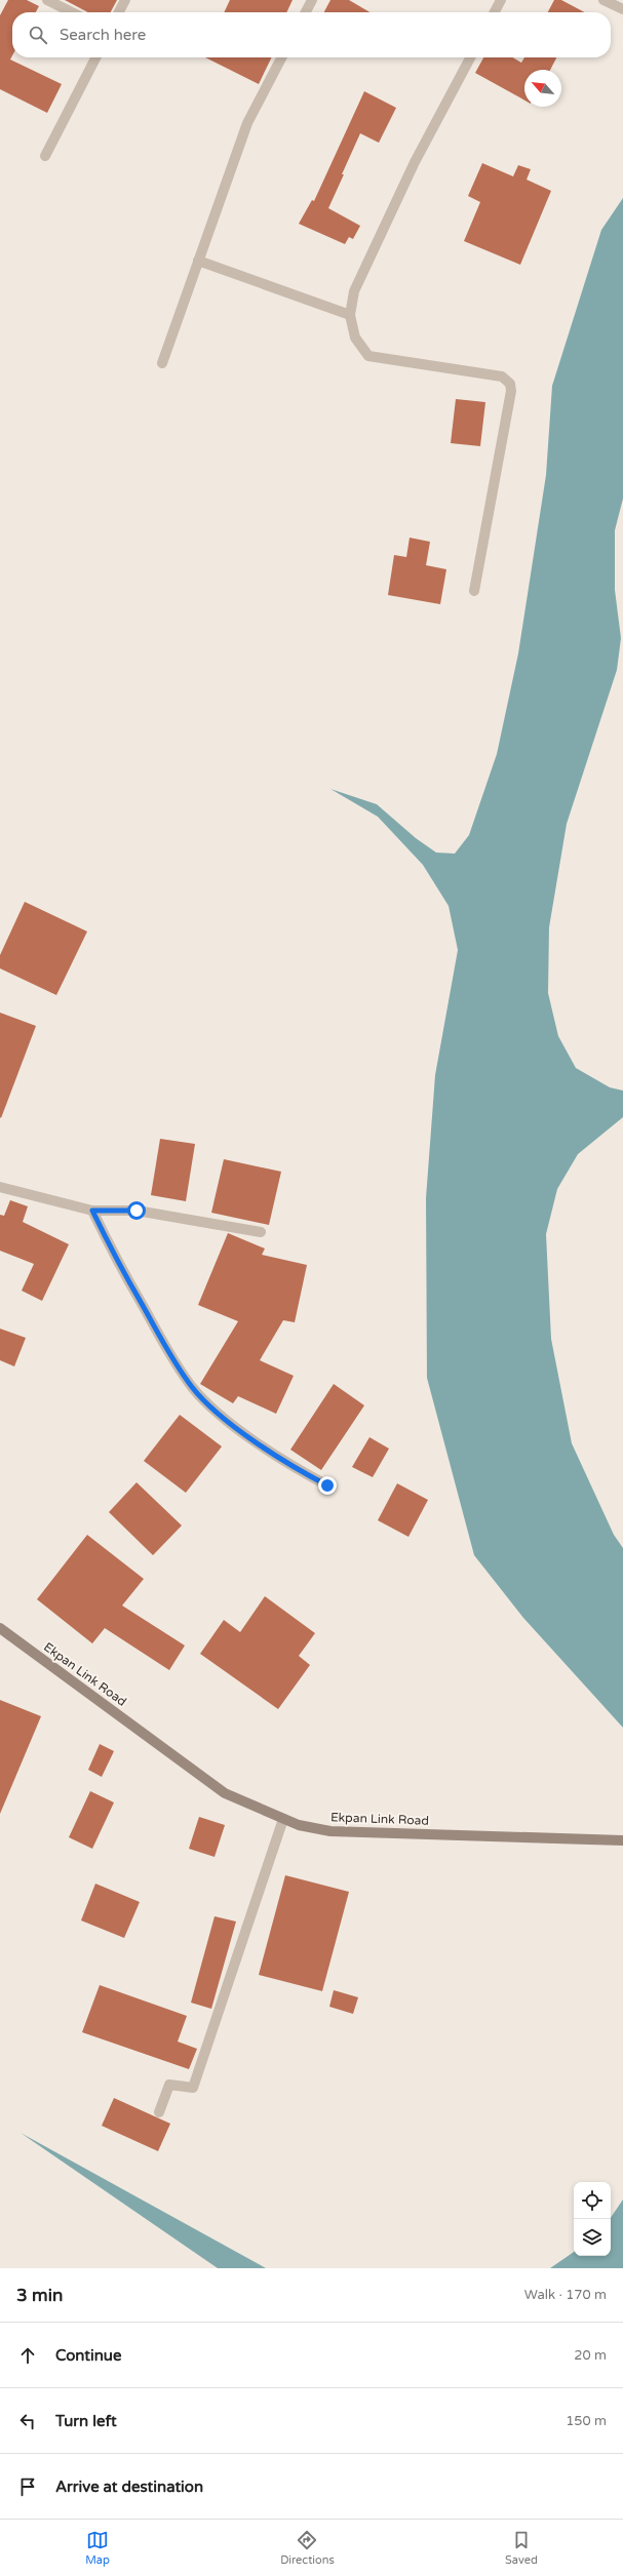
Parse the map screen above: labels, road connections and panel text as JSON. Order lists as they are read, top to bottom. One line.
{"streets":{"street":["Ekpan Link Road"]},"north":"top left","page":{"search":"Search here","heading":["3 min","Walk · 170 m"],"list":[["Continue","20 m"],["Turn left","150 m"],"Arrive at destination"],"nav":["Map","Directions","Saved"]}}
